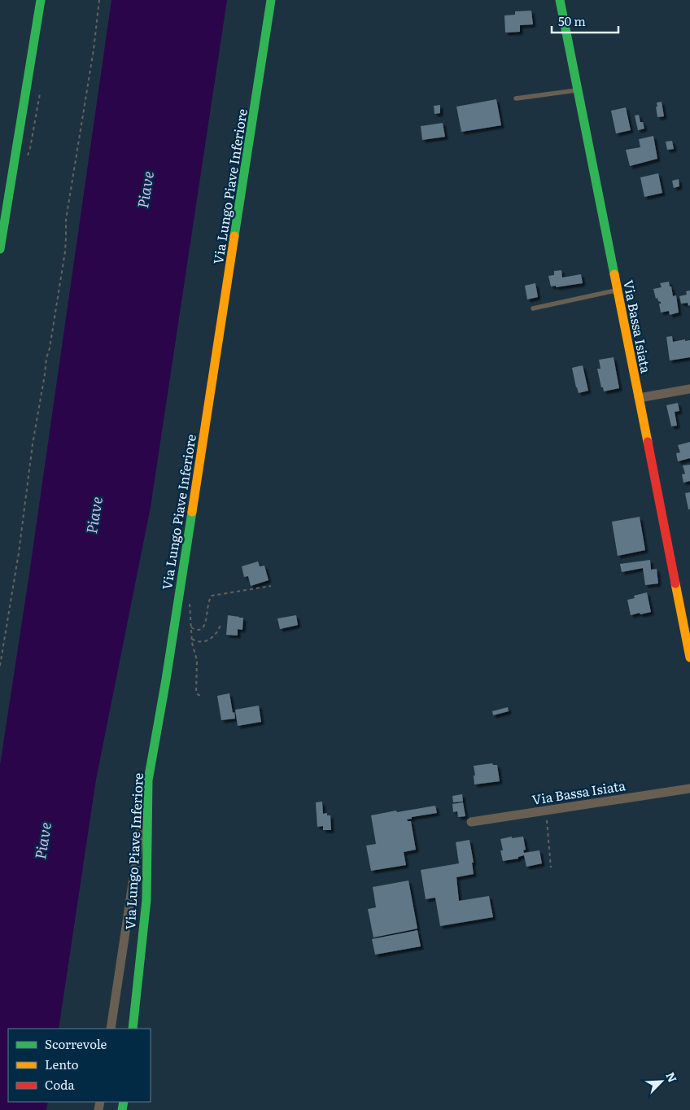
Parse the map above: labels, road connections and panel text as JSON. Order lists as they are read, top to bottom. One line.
{"streets":{"main road":["Via Lungo Piave Inferiore","Via Bassa Isiata"]},"water":["Piave"],"legend":["Scorrevole","Lento","Coda"],"scale_bar":"50 m","north":"top right"}
